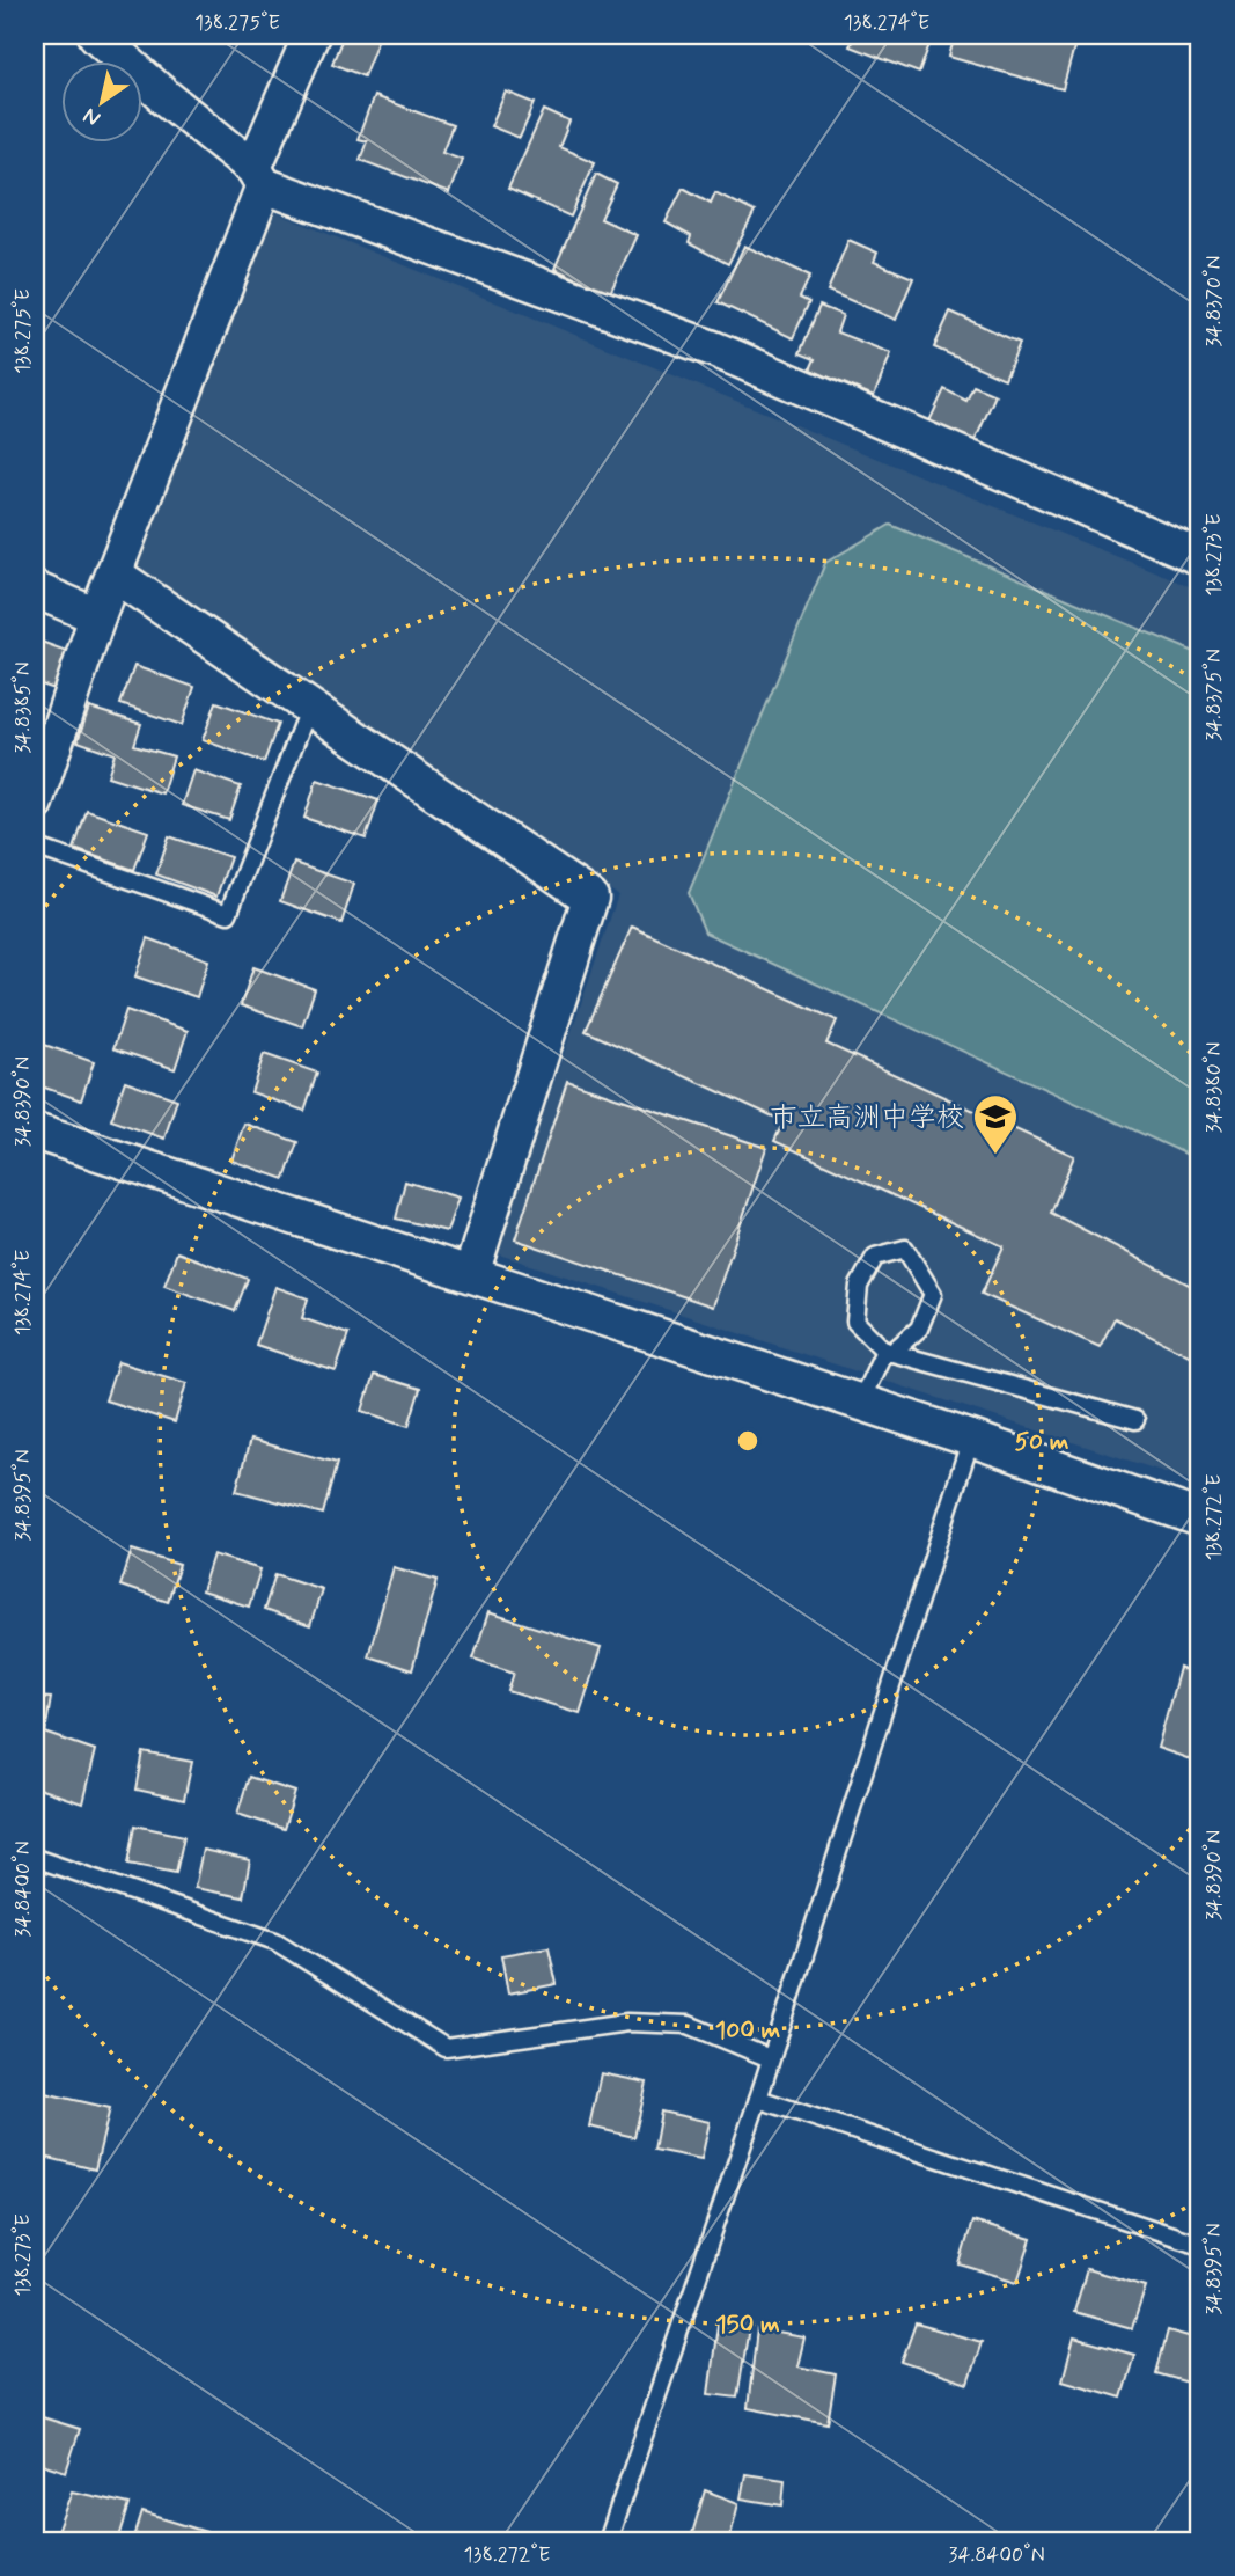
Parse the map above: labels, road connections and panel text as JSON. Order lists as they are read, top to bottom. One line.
{"places":{"school or university":["市立高洲中学校"]},"north":"bottom left","coordinates":["138.275°E","138.274°E","34.8370°N","138.273°E","34.8375°N","34.8385°N","34.8380°N","34.8390°N","34.8395°N","138.272°E","34.8400°N"],"rings":["50 m","100 m","150 m"]}
